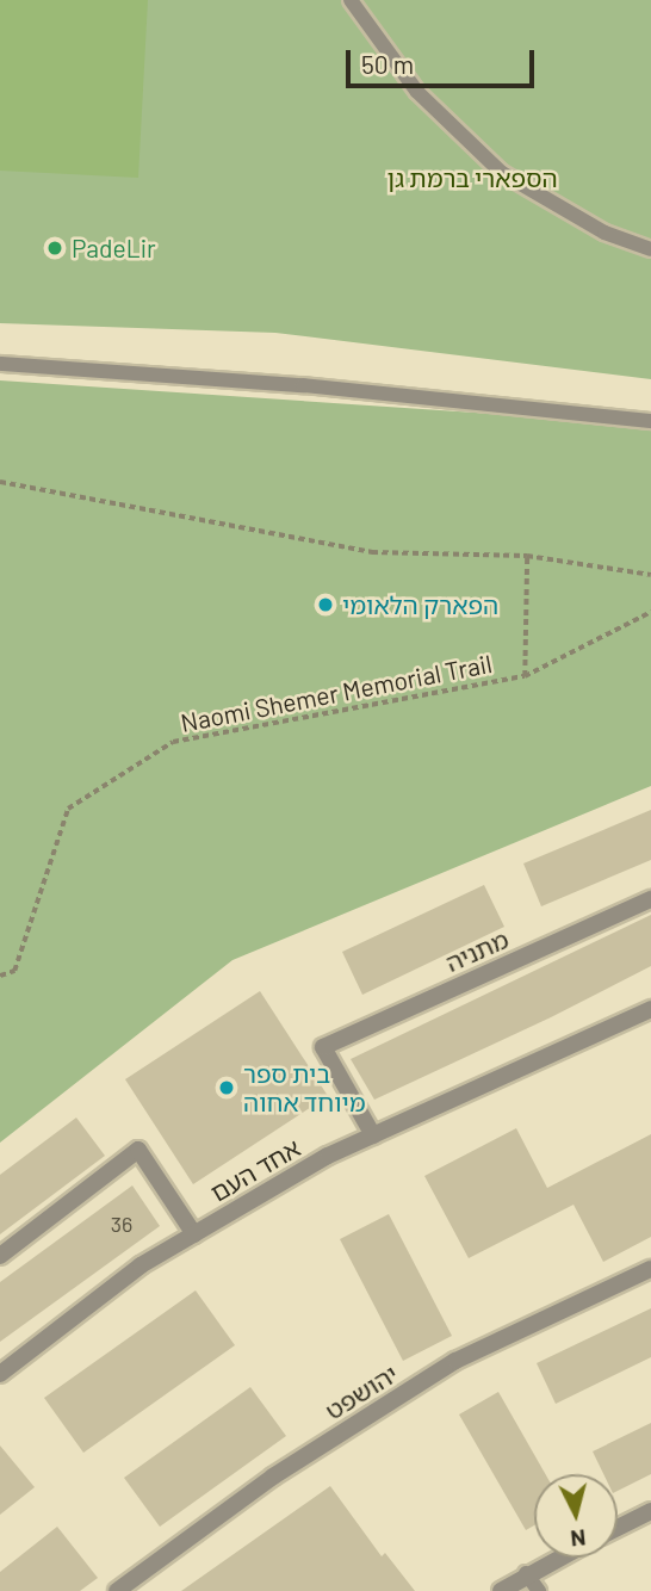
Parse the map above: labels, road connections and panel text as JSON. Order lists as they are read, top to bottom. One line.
{"streets":{"street":["מתניה","אחד העם","יהושפט"],"path":["Naomi Shemer Memorial Trail"]},"crossings":[["מתניה","אחד העם"]],"parks":["הספארי ברמת גן"],"places":["PadeLir","הפארק הלאומי","בית ספר מיוחד אחוה"],"house_numbers":["36"],"scale_bar":"50 m","north":"bottom"}
